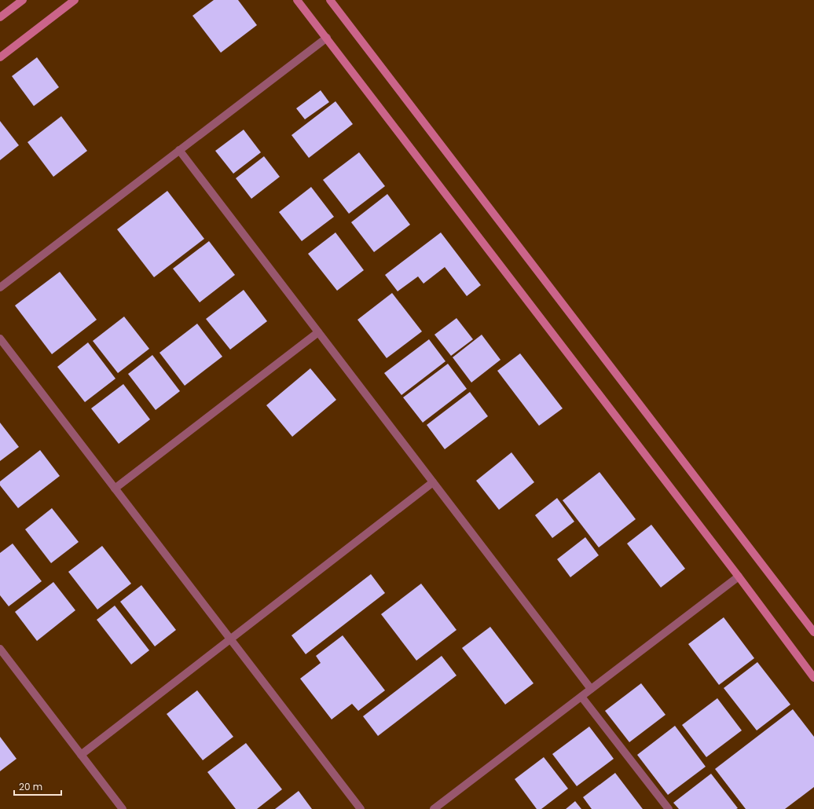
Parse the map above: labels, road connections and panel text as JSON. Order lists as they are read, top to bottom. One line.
{"scale_bar":"20 m"}
